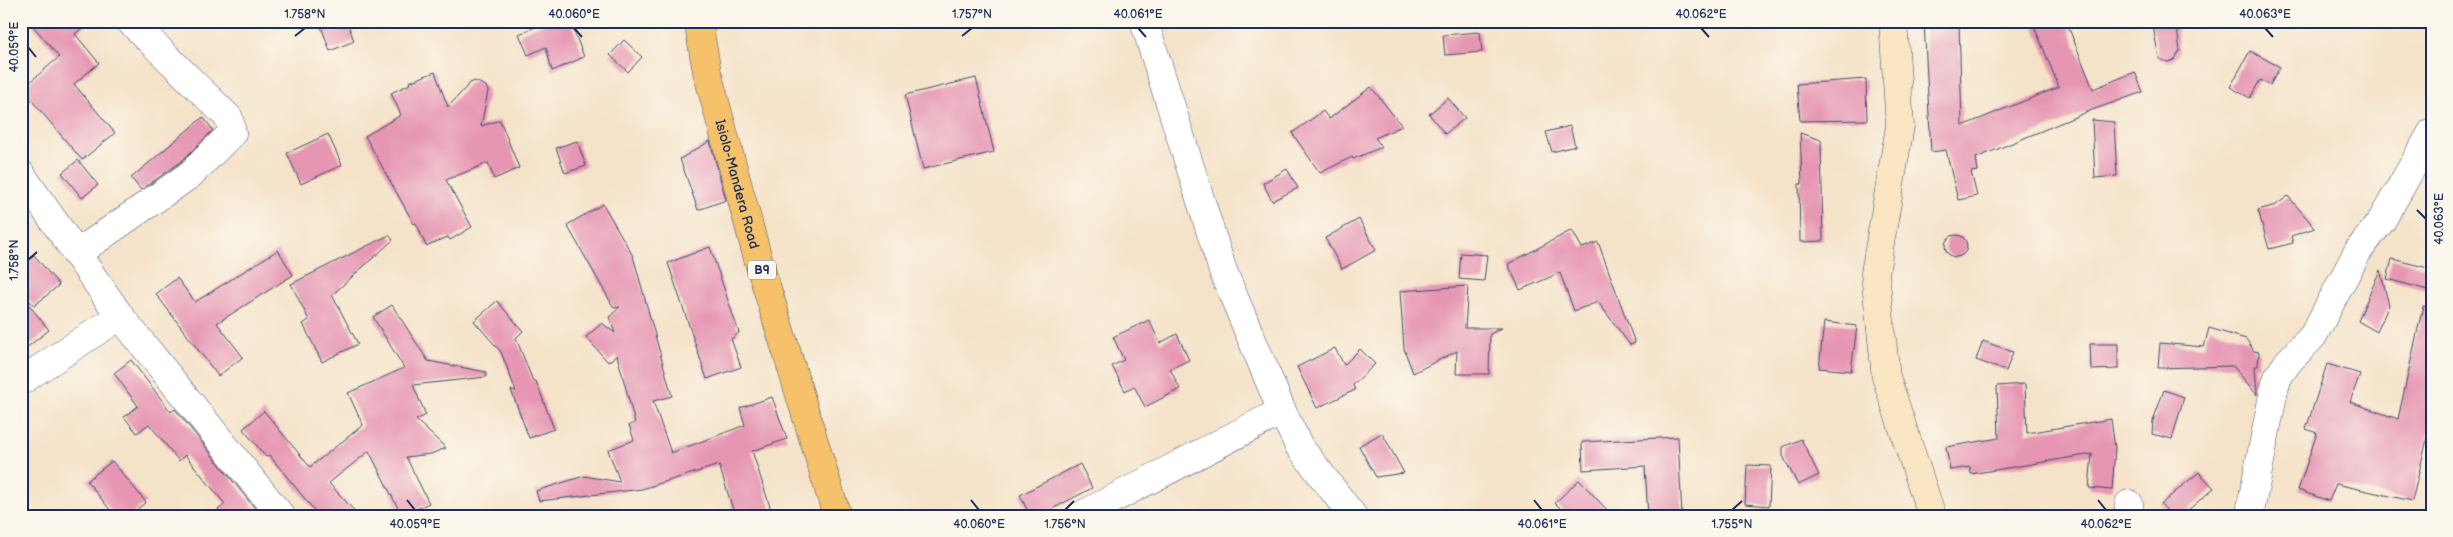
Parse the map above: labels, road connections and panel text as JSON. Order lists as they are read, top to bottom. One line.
{"streets":{"highway":["Isiolo-Mandera Road","B9"]},"coordinates":["1.758°N","40.060°E","1.757°N","40.061°E","40.062°E","40.063°E","40.059°E","1.756°N","1.755°N"]}
